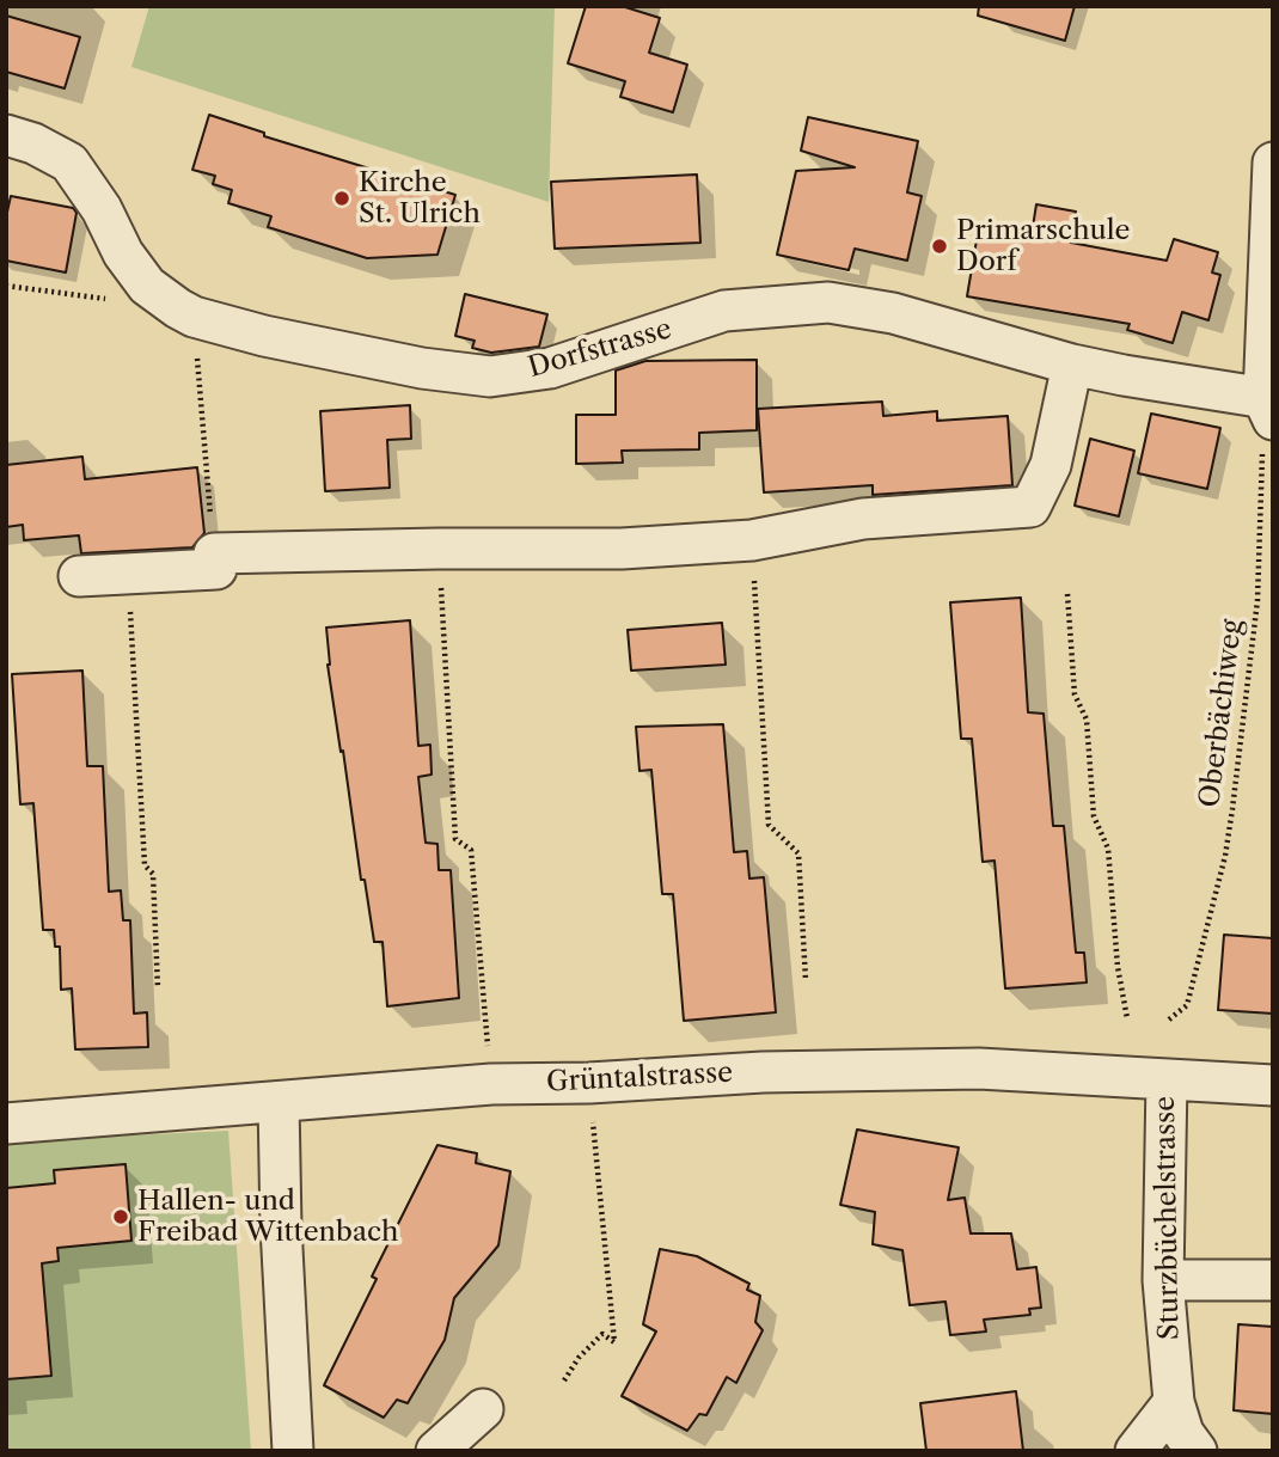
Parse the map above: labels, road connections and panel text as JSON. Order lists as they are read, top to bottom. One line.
{"streets":{"street":["Dorfstrasse","Grüntalstrasse","Sturzbüchelstrasse"],"path":["Oberbächiweg"]},"crossings":[["Dorfstrasse","Oberbächiweg"],["Grüntalstrasse","Sturzbüchelstrasse"]],"places":["Kirche St. Ulrich","Primarschule Dorf","Hallen- und Freibad Wittenbach"]}
